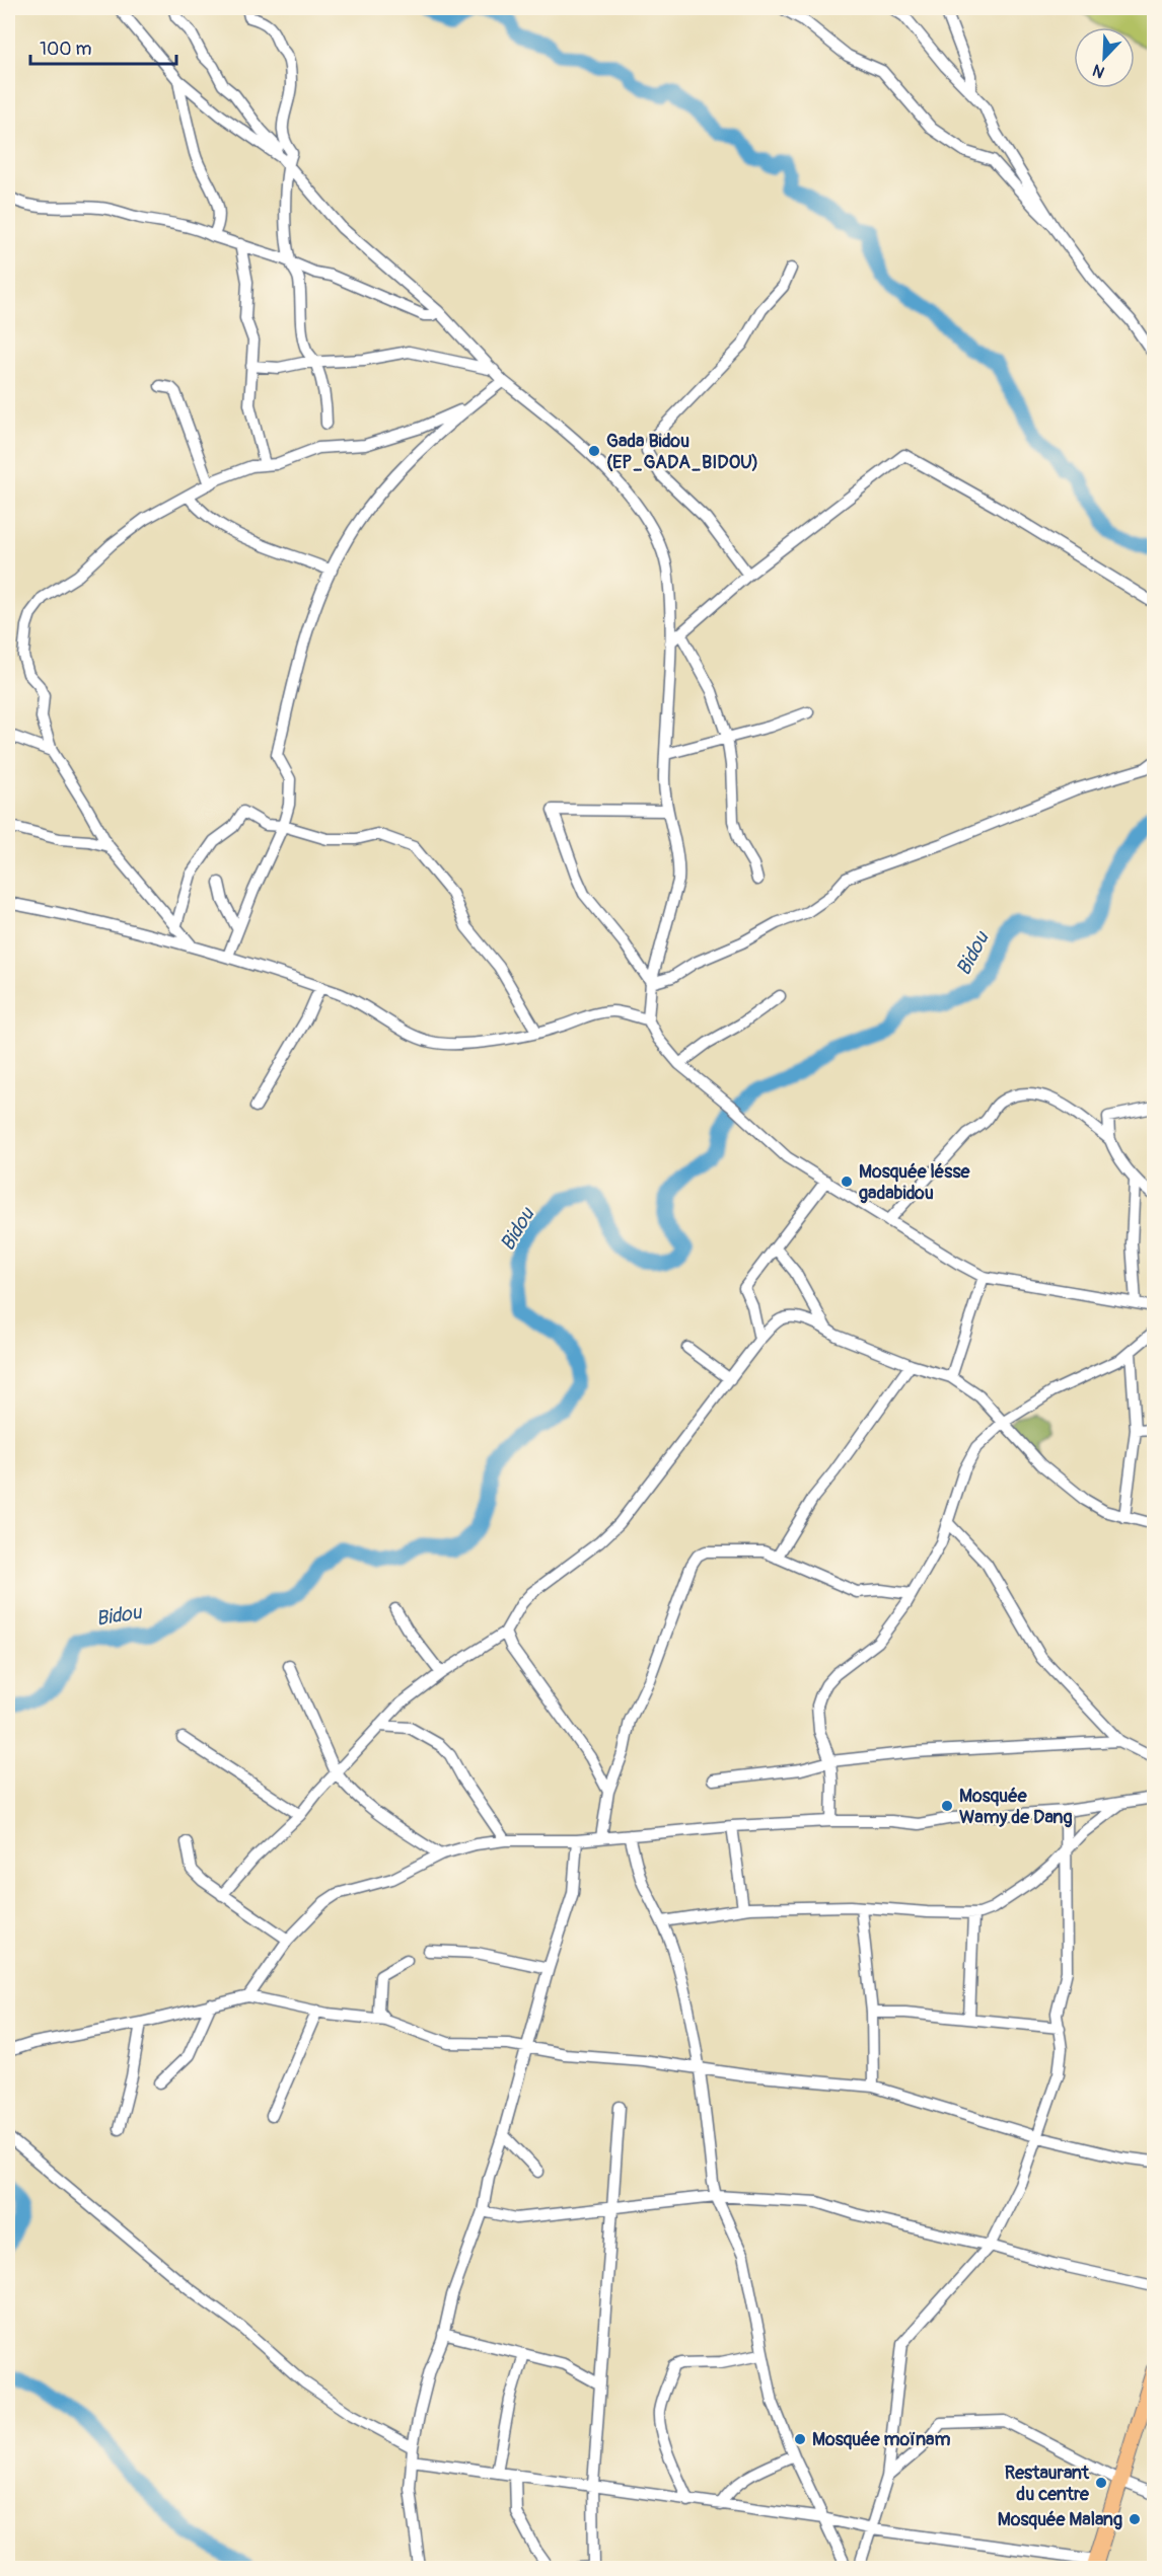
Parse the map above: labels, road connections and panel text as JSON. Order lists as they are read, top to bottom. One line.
{"water":["Bidou"],"places":["Gada Bidou (EP_GADA_BIDOU)","Mosquée lésse gadabidou","Mosquée Wamy de Dang","Mosquée moïnam","Restaurant du centre","Mosquée Malang"],"scale_bar":"100 m","north":"bottom left"}
